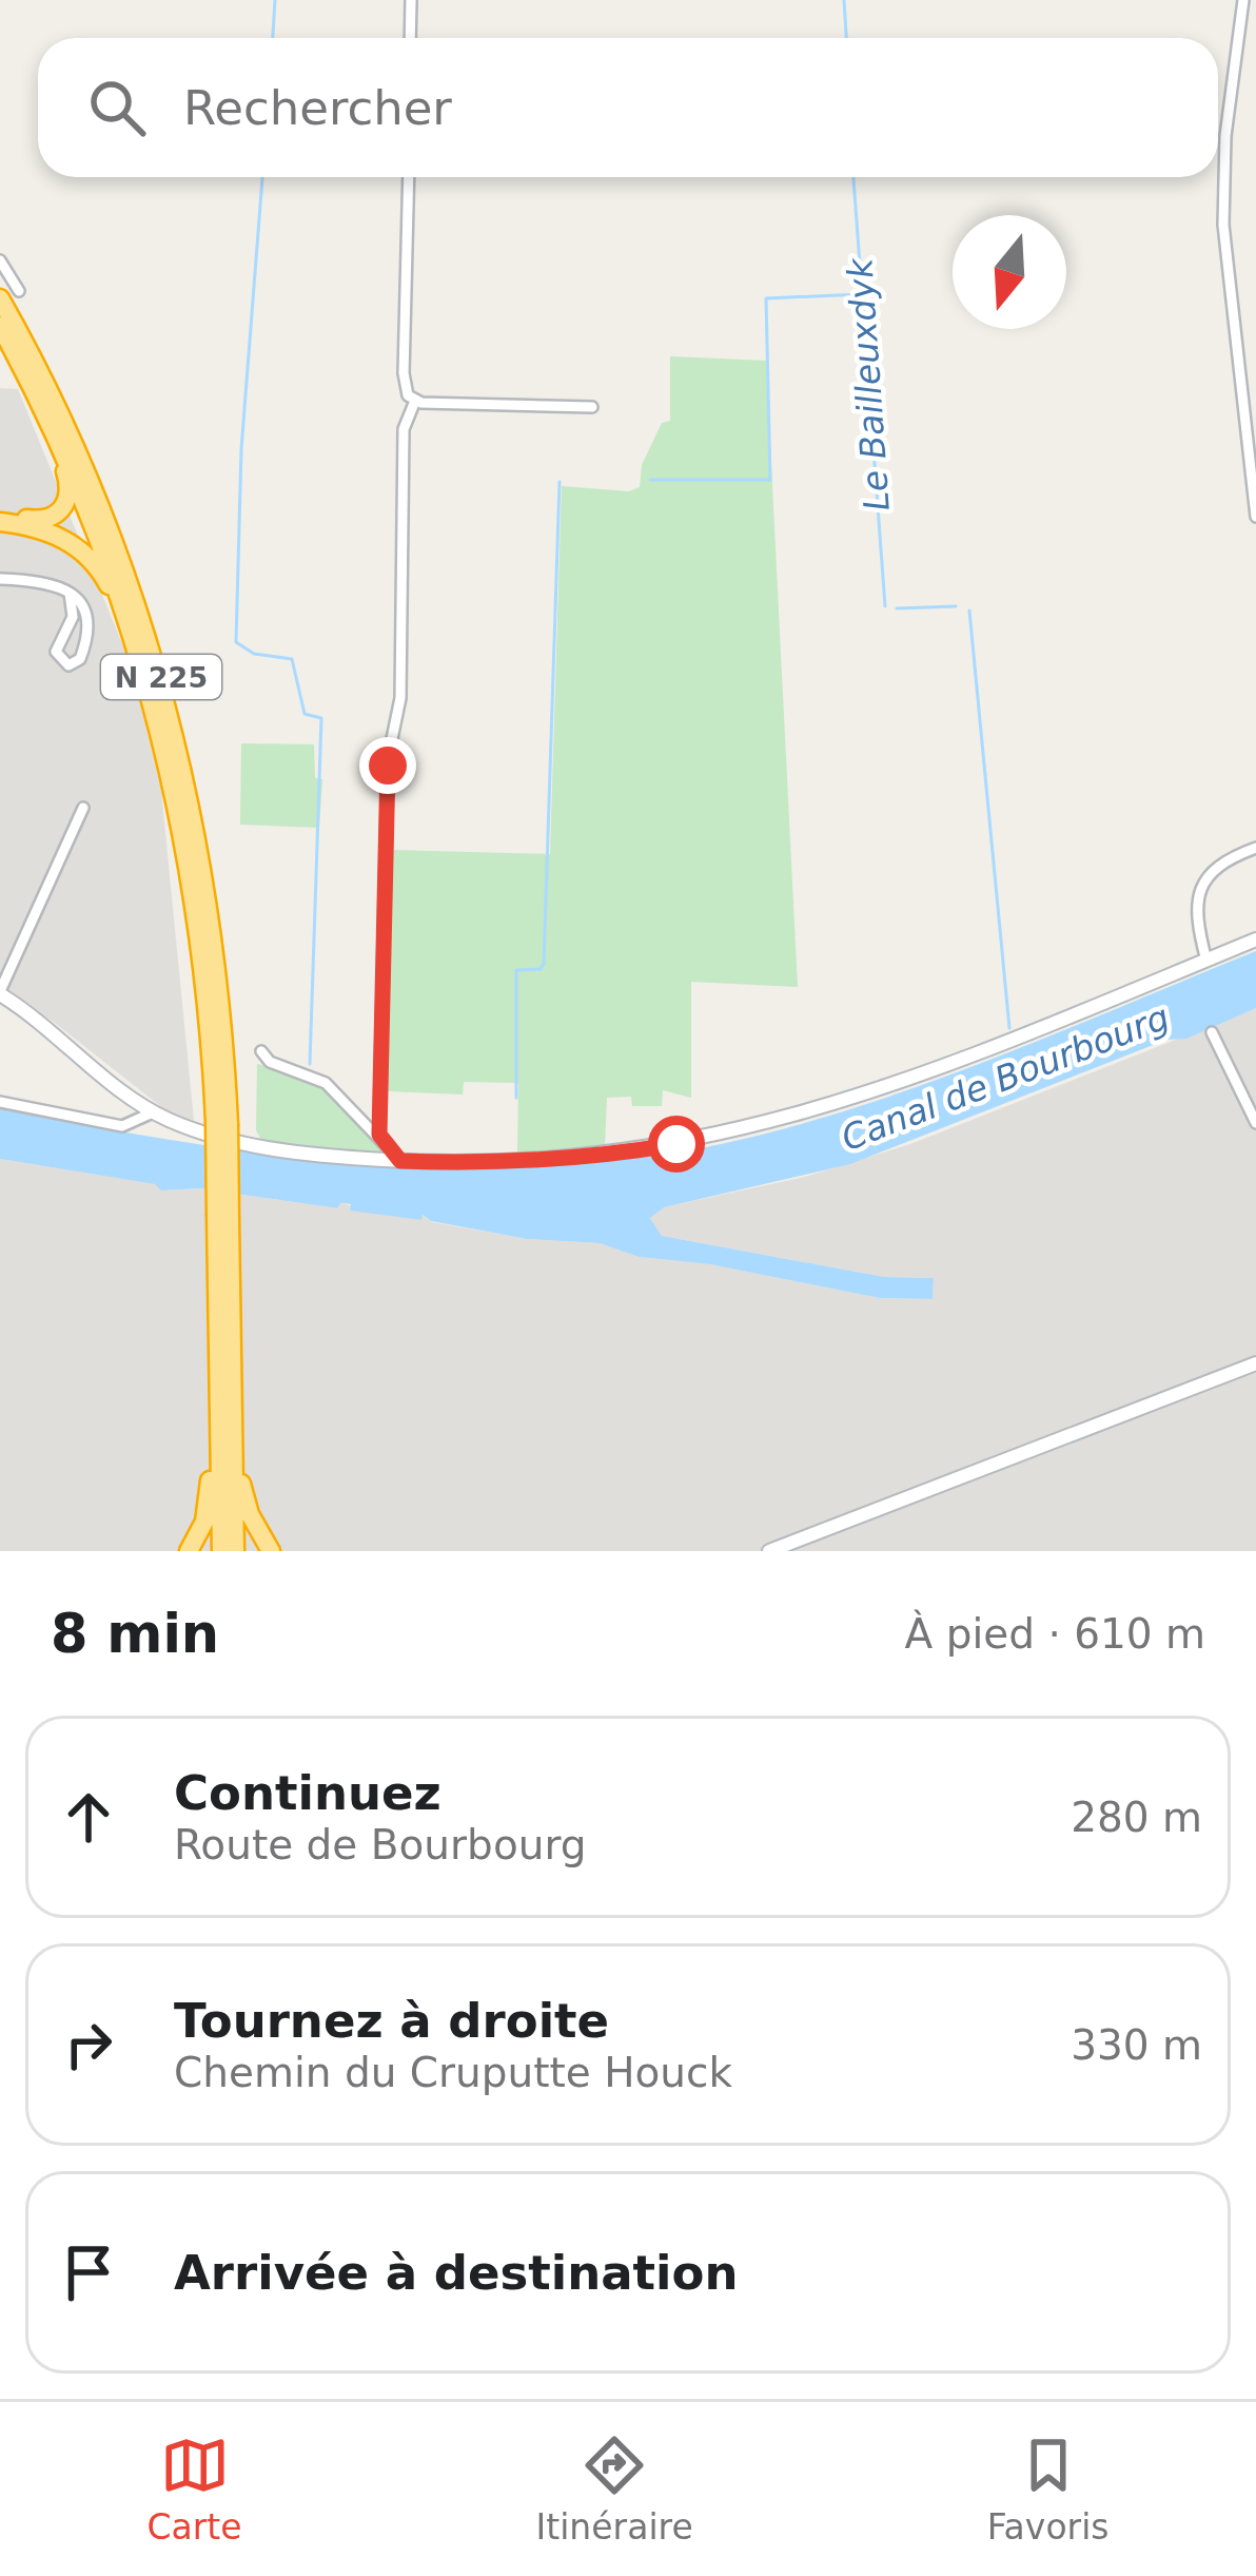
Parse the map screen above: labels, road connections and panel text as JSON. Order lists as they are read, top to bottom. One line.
{"streets":{"highway":["N 225"]},"water":["Le Bailleuxdyk","Canal de Bourbourg"],"north":"bottom","page":{"search":"Rechercher","heading":["8 min","À pied · 610 m"],"list":[["Continuez","Route de Bourbourg","280 m"],["Tournez à droite","Chemin du Cruputte Houck","330 m"],"Arrivée à destination"],"nav":["Carte","Itinéraire","Favoris"]}}
